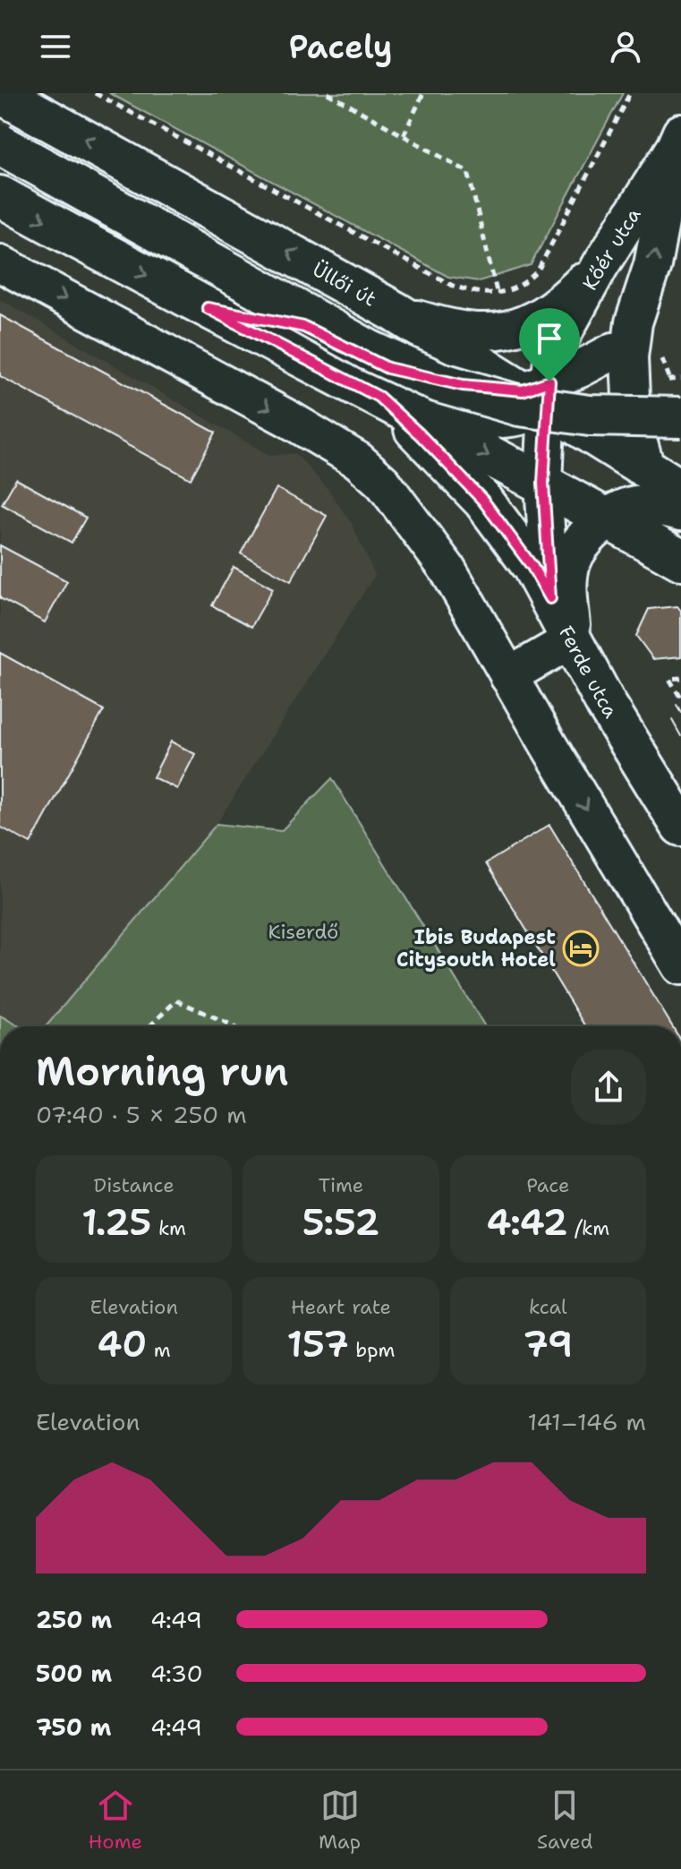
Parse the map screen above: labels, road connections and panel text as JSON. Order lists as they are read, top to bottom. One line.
{"streets":{"main road":["Üllői út","Ferde utca"],"street":["Kőér utca"]},"crossings":[["Kőér utca","Üllői út"]],"parks":["Kiserdő"],"places":{"hotel":["Ibis Budapest Citysouth Hotel"]},"page":{"header":"Pacely","heading":["Morning run","07:40 · 5 × 250 m"],"stats":[["Distance","1.25 km"],["Time","5:52"],["Pace","4:42 /km"],["Elevation","40 m"],["Heart rate","157 bpm"],["kcal","79"]],"chart":["Elevation","141–146 m"],"list":[{"name":"250 m","note":"4:49"},{"name":"500 m","note":"4:30"},{"name":"750 m","note":"4:49"}],"tabs":["Home","Map","Saved"]}}
